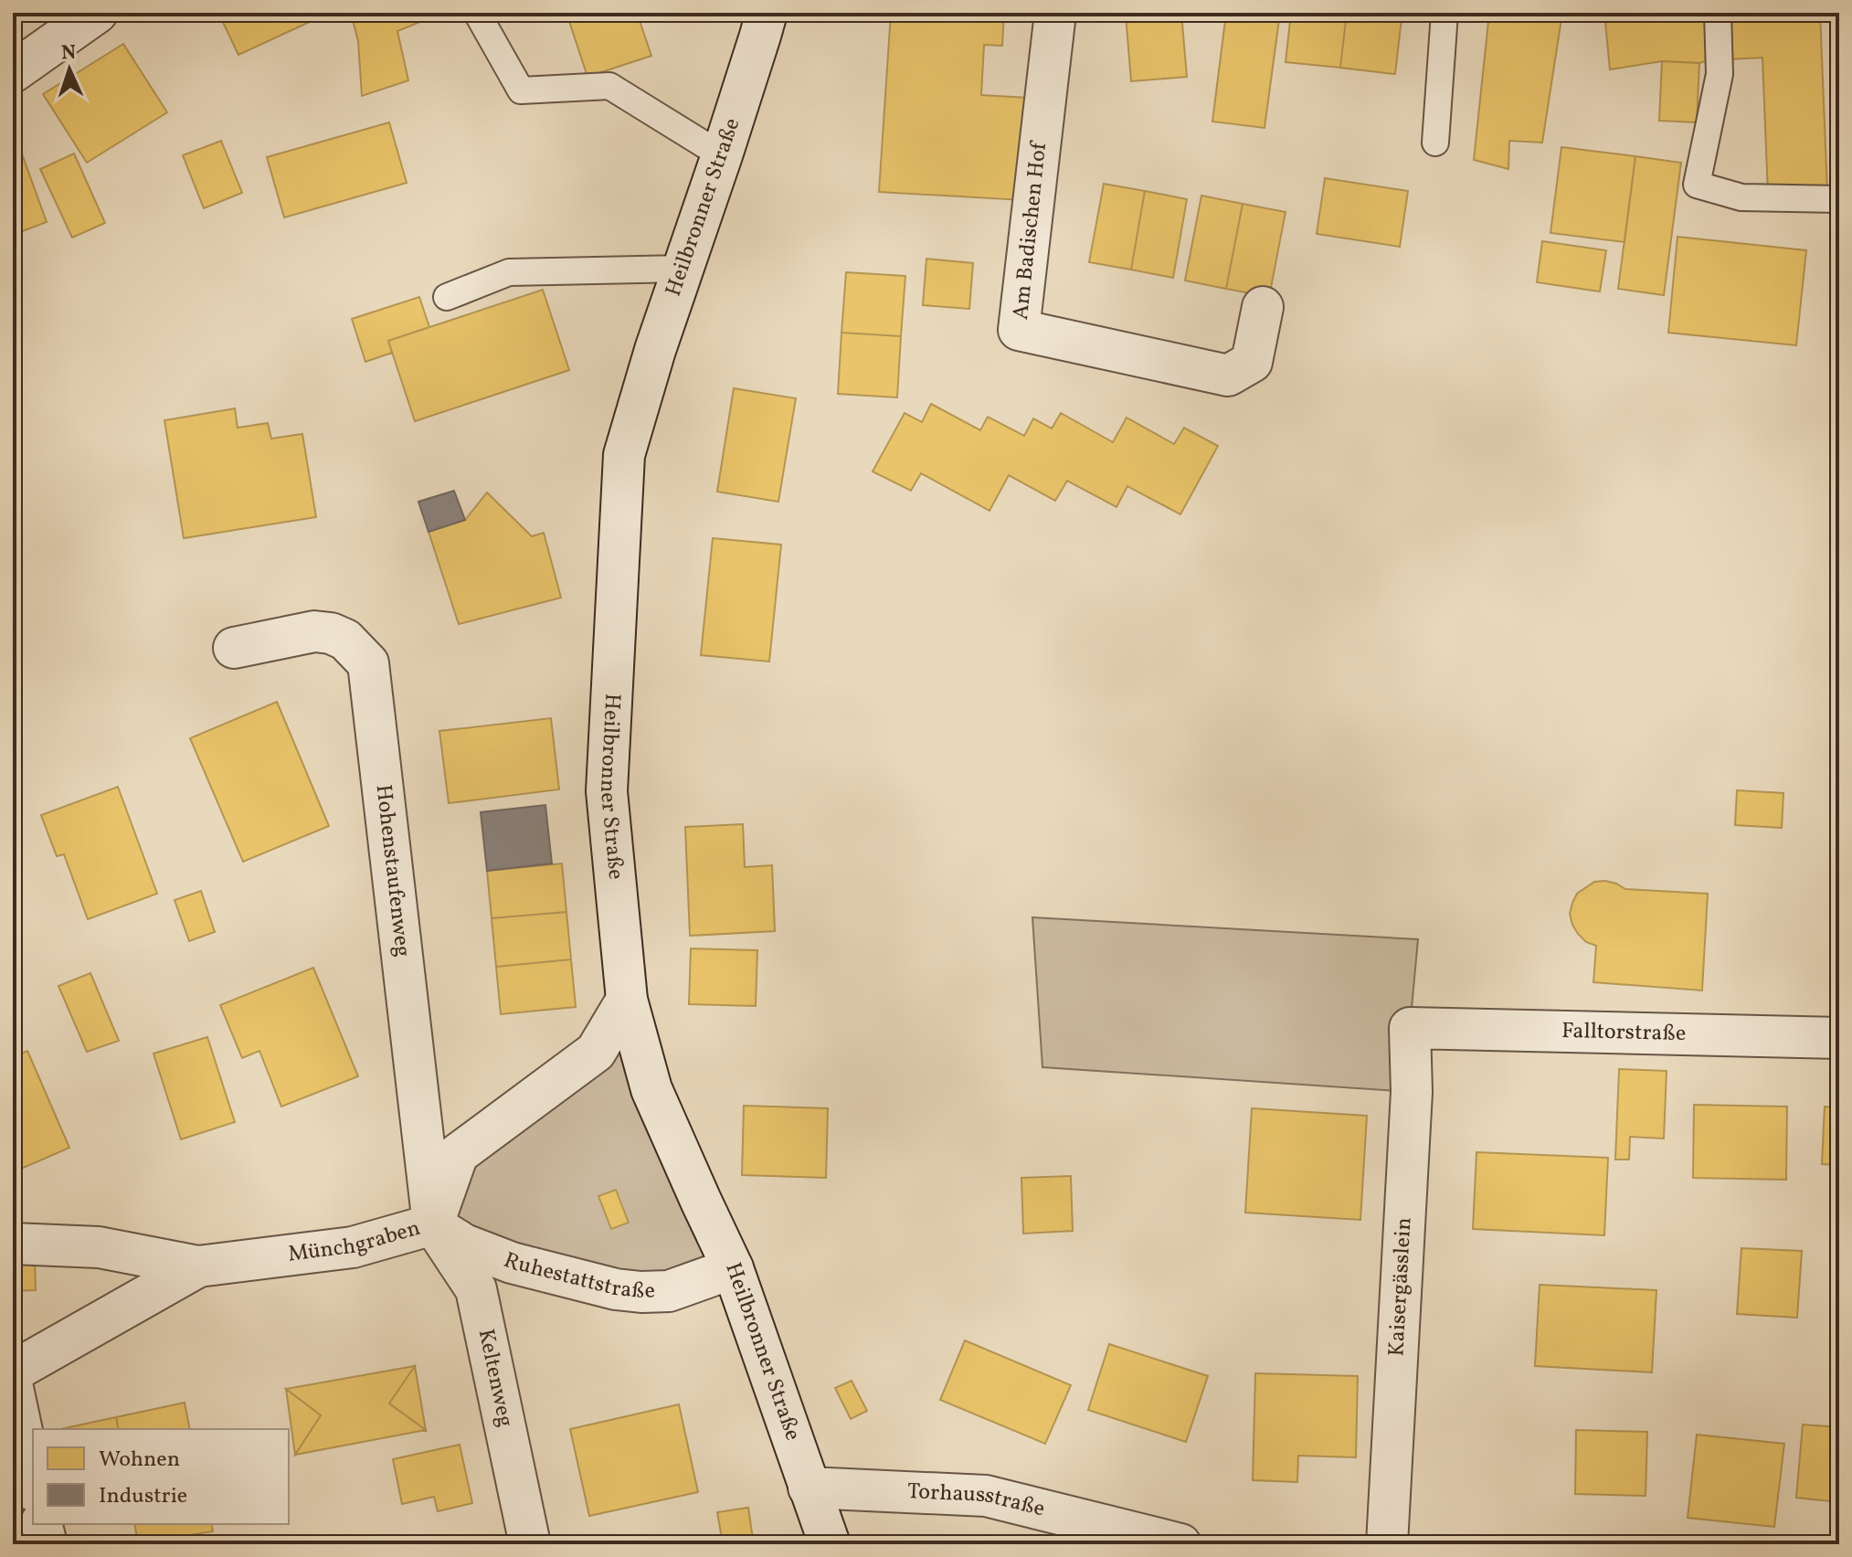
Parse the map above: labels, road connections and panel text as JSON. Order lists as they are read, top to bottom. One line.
{"streets":{"street":["Heilbronner Straße","Am Badischen Hof","Hohenstaufenweg","Falltorstraße","Münchgraben","Ruhestattstraße","Kaisergässlein","Keltenweg","Torhausstraße"]},"crossings":[["Heilbronner Straße","Münchgraben"],["Heilbronner Straße","Ruhestattstraße"],["Heilbronner Straße","Torhausstraße"],["Hohenstaufenweg","Münchgraben"],["Hohenstaufenweg","Ruhestattstraße"],["Hohenstaufenweg","Keltenweg"],["Falltorstraße","Kaisergässlein"],["Münchgraben","Ruhestattstraße"],["Münchgraben","Keltenweg"],["Ruhestattstraße","Keltenweg"]],"legend":["Wohnen","Industrie"],"north":"top"}
